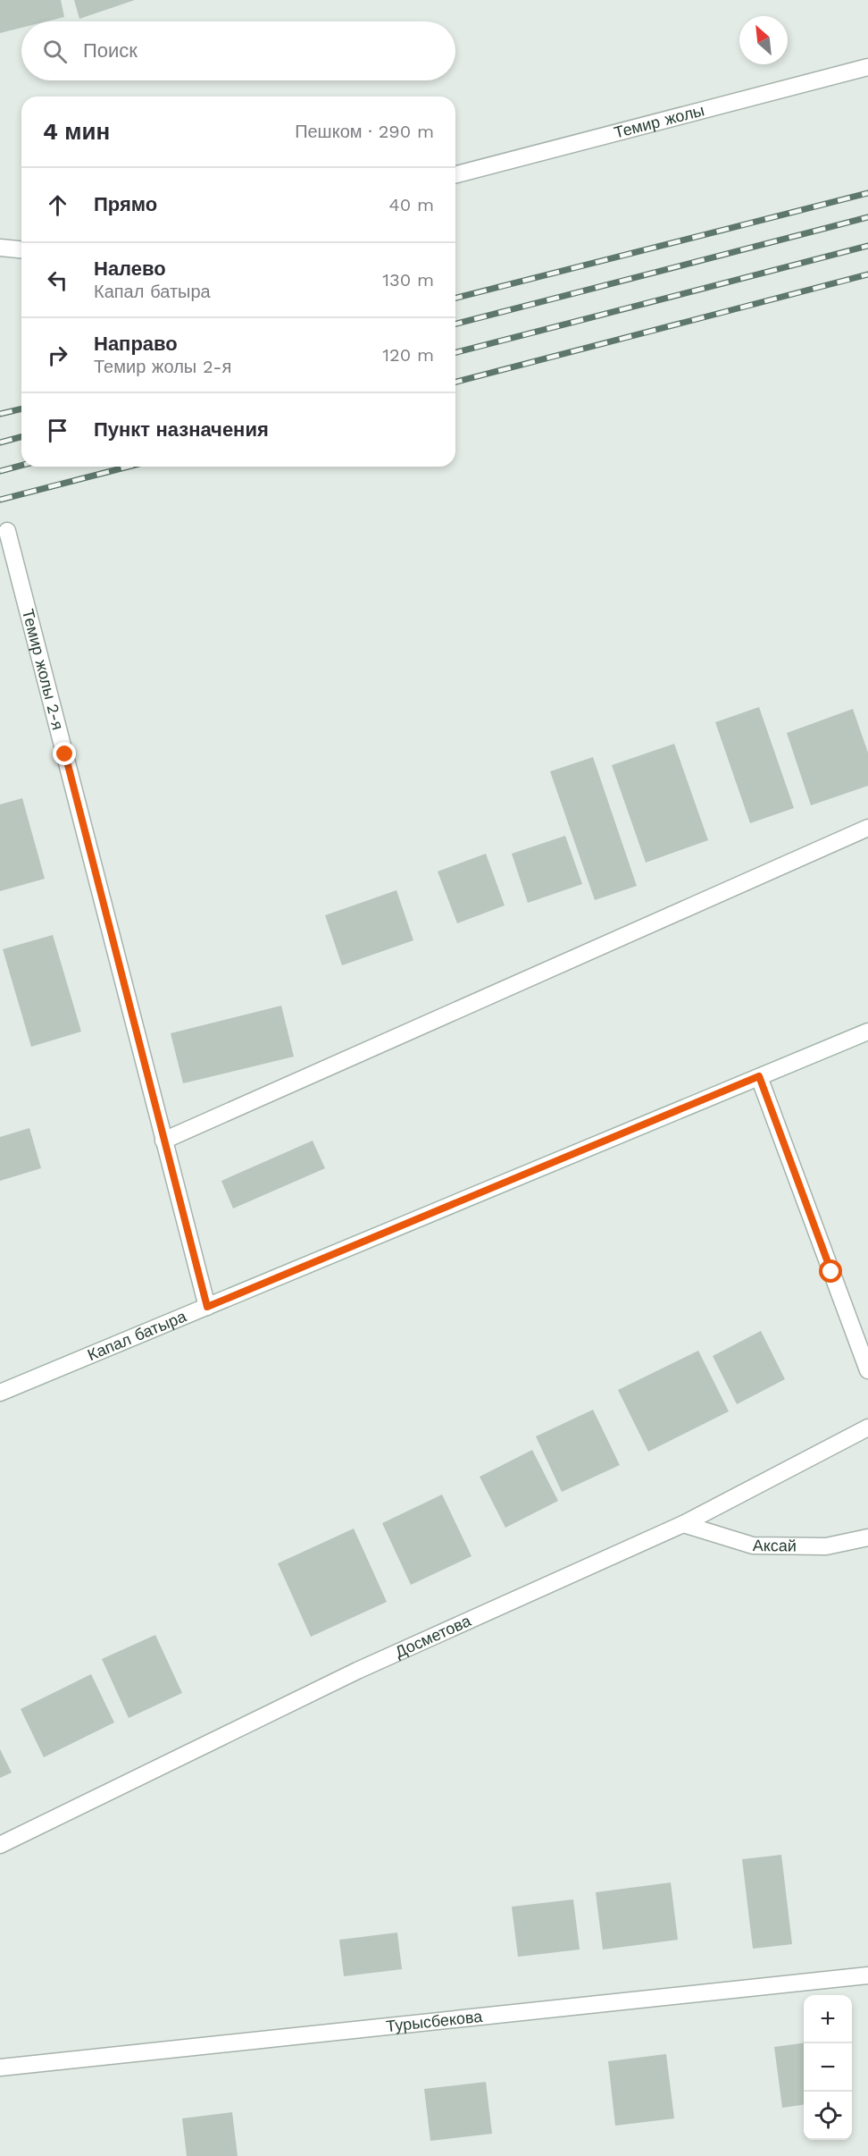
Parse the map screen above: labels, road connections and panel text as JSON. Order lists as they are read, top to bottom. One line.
{"streets":{"street":["Темир жолы","Темир жолы 2-я","Капал батыра","Аксай","Досметова","Турысбекова"]},"crossings":[["Темир жолы 2-я","Капал батыра"],["Аксай","Досметова"]],"north":"top left","page":{"search":"Поиск","heading":["4 мин","Пешком · 290 m"],"list":[["Прямо","40 m"],["Налево","Капал батыра","130 m"],["Направо","Темир жолы 2-я","120 m"],"Пункт назначения"],"map_buttons":["+","−"]}}
